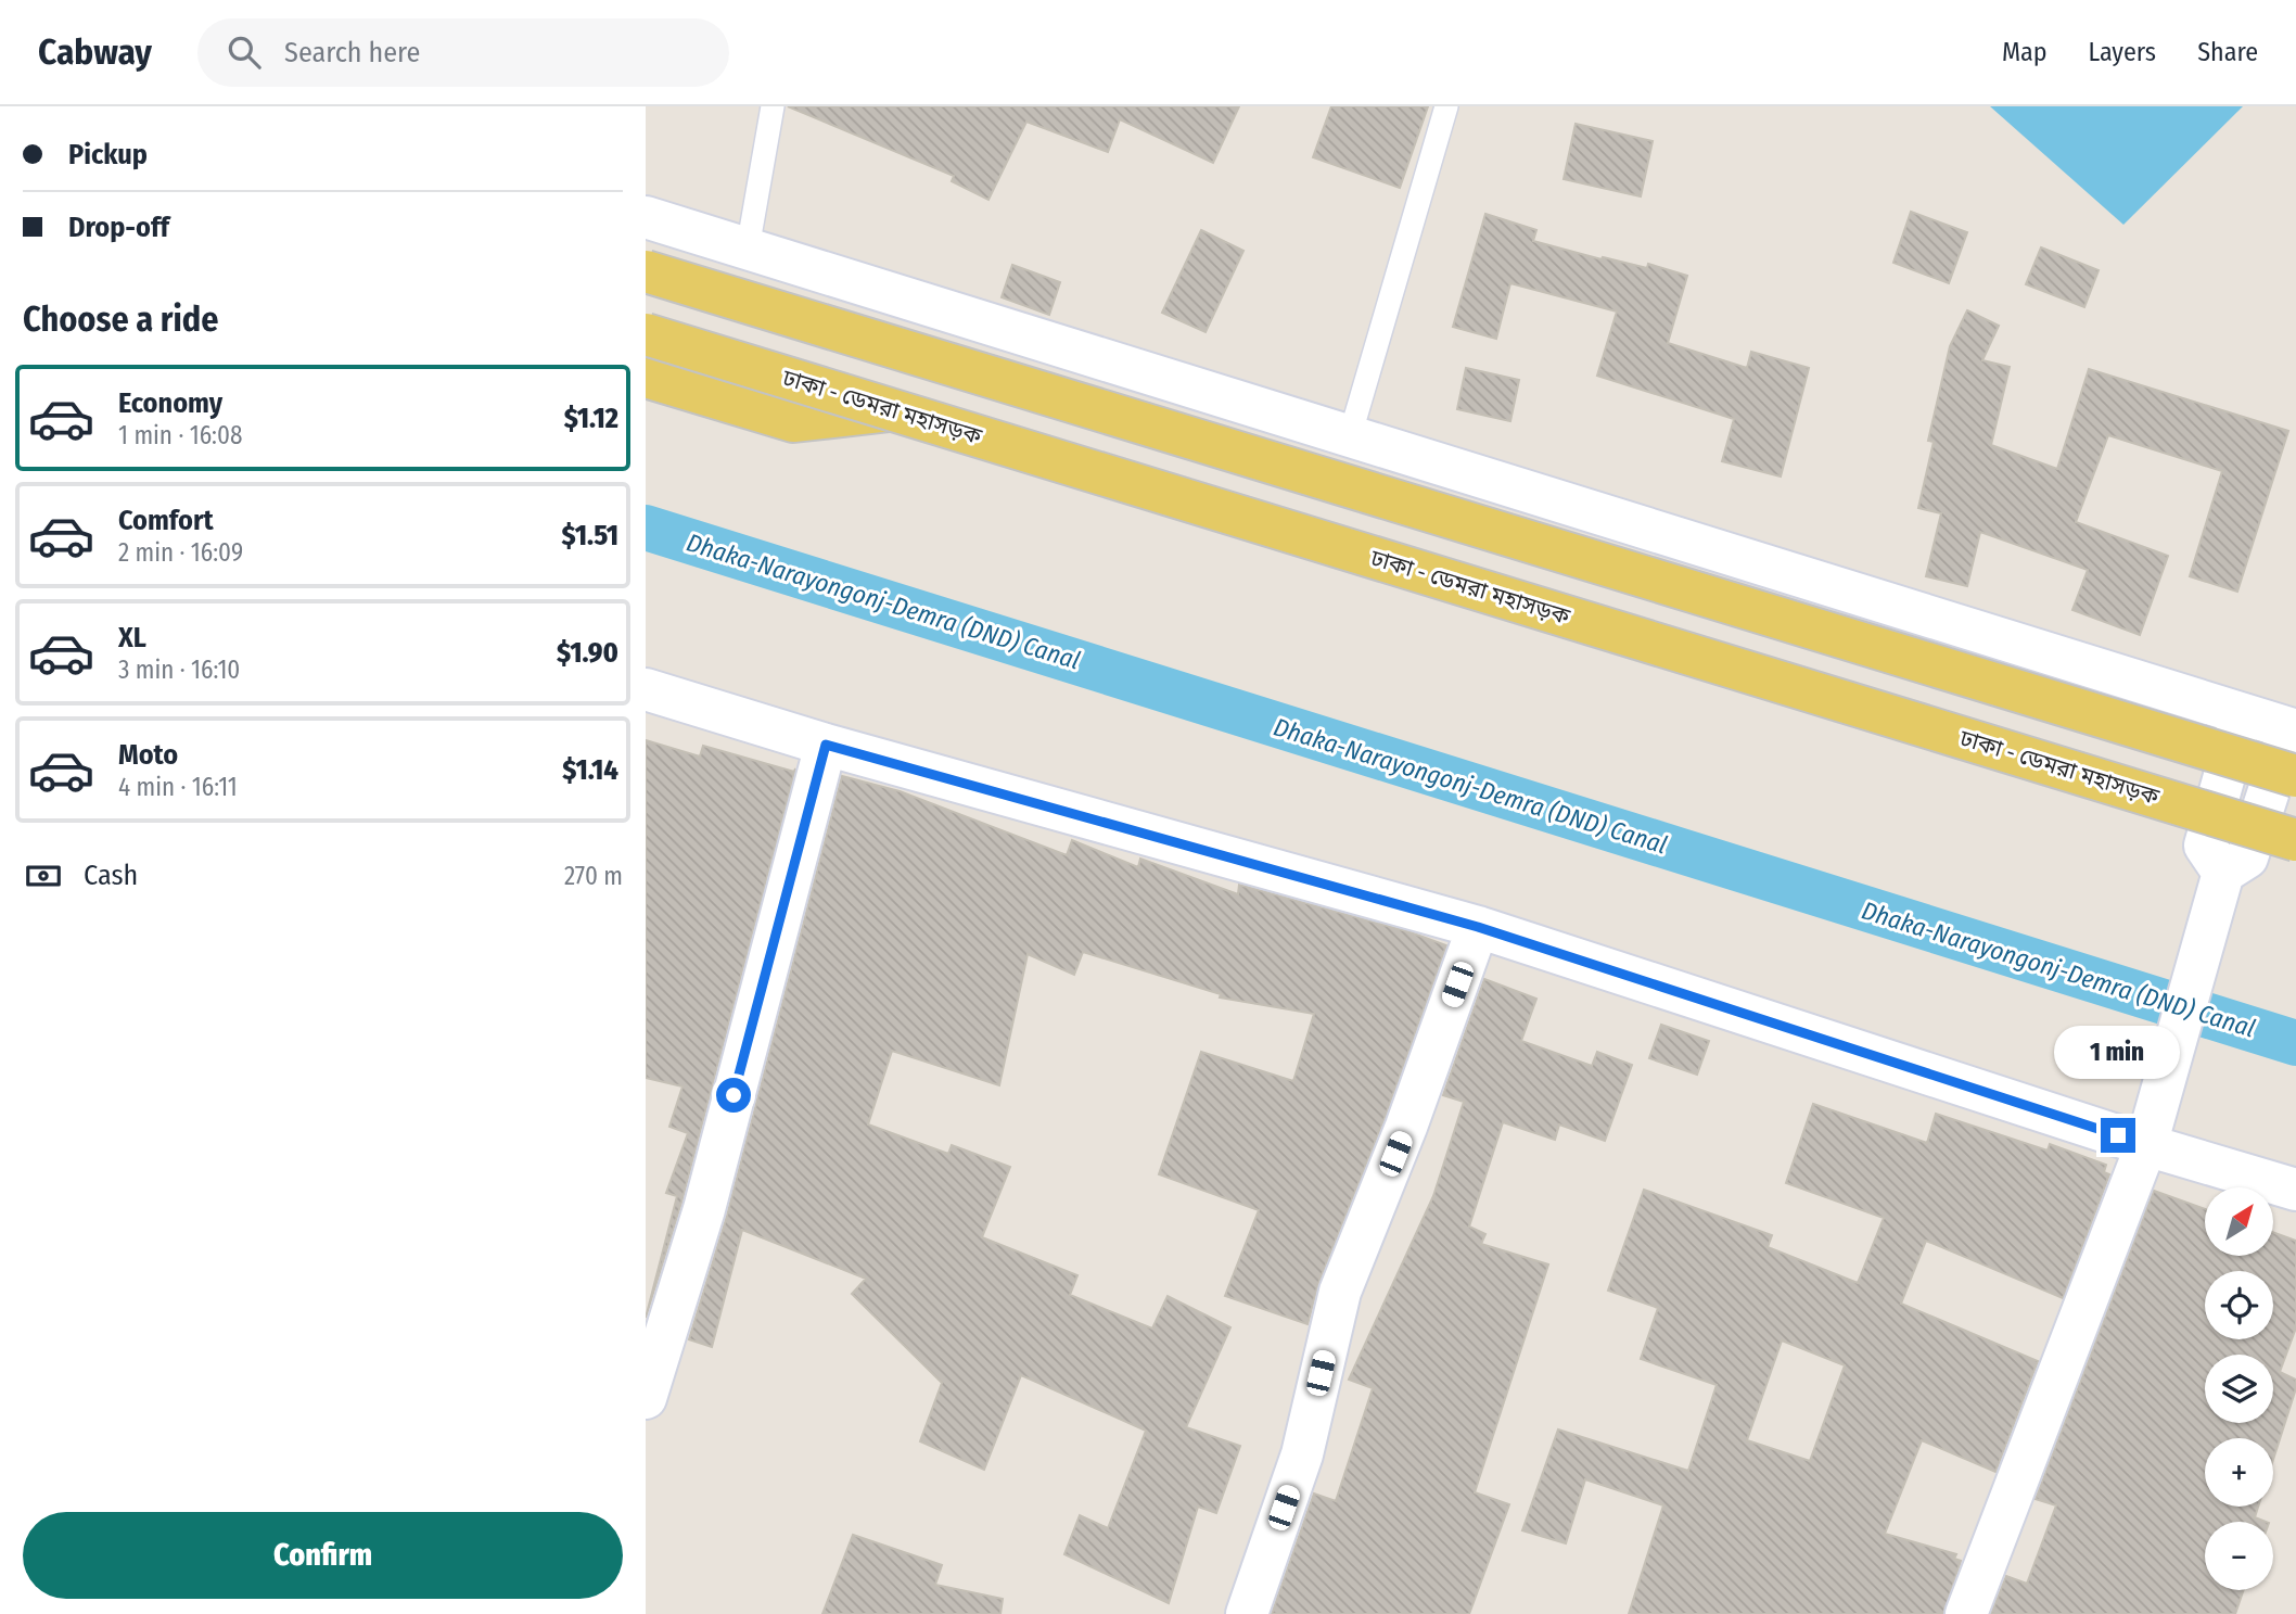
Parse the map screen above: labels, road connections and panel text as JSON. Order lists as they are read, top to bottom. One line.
{"streets":{"main road":["ঢাকা - ডেমরা মহাসড়ক"]},"water":["Dhaka-Narayongonj-Demra (DND) Canal"],"north":"top right","page":{"header":"Cabway","search":"Search here","nav":["Map","Layers","Share"],"banner":["Pickup","Drop-off"],"heading":"Choose a ride","list":[{"name":"Economy","note":"1 min · 16:08","value":"$1.12"},{"name":"Comfort","note":"2 min · 16:09","value":"$1.51"},{"name":"XL","note":"3 min · 16:10","value":"$1.90"},{"name":"Moto","note":"4 min · 16:11","value":"$1.14"}],"pay":["Cash","270 m"],"bubble":"1 min","map_buttons":["+","−"],"buttons":"Confirm"}}
